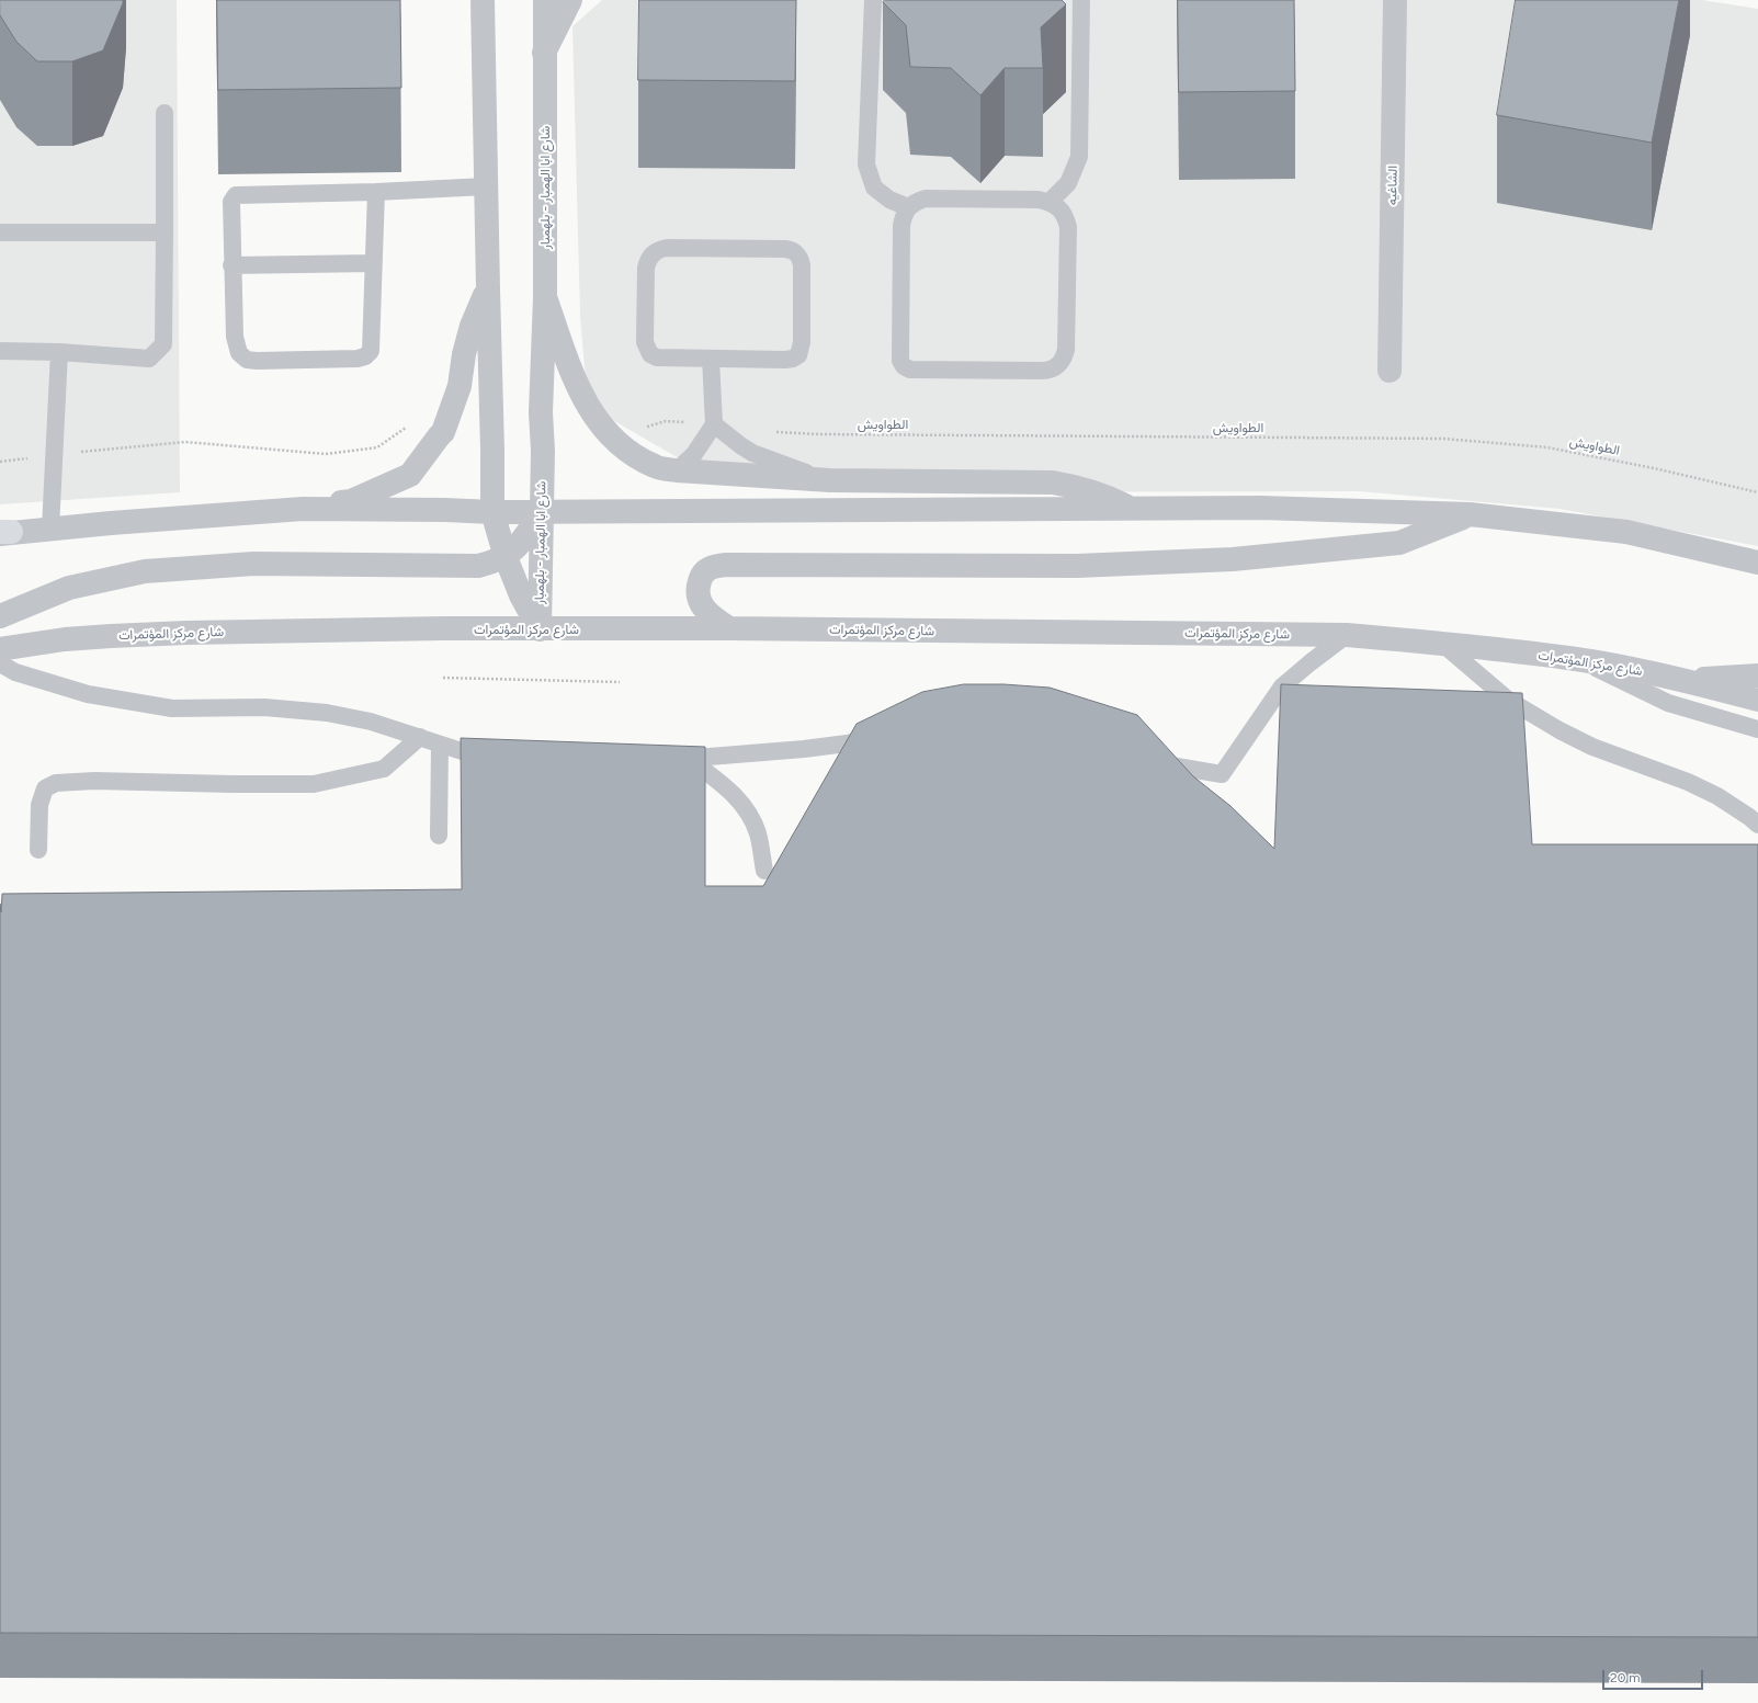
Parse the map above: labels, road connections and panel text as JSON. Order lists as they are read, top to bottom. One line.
{"streets":{"street":["الشاغيه","شارع ابا الهمبار - بلهمبار","شارع مركز المؤتمرات"],"path":["الطواويش"]},"crossings":[["شارع ابا الهمبار - بلهمبار","شارع مركز المؤتمرات"]],"scale_bar":"20 m"}
